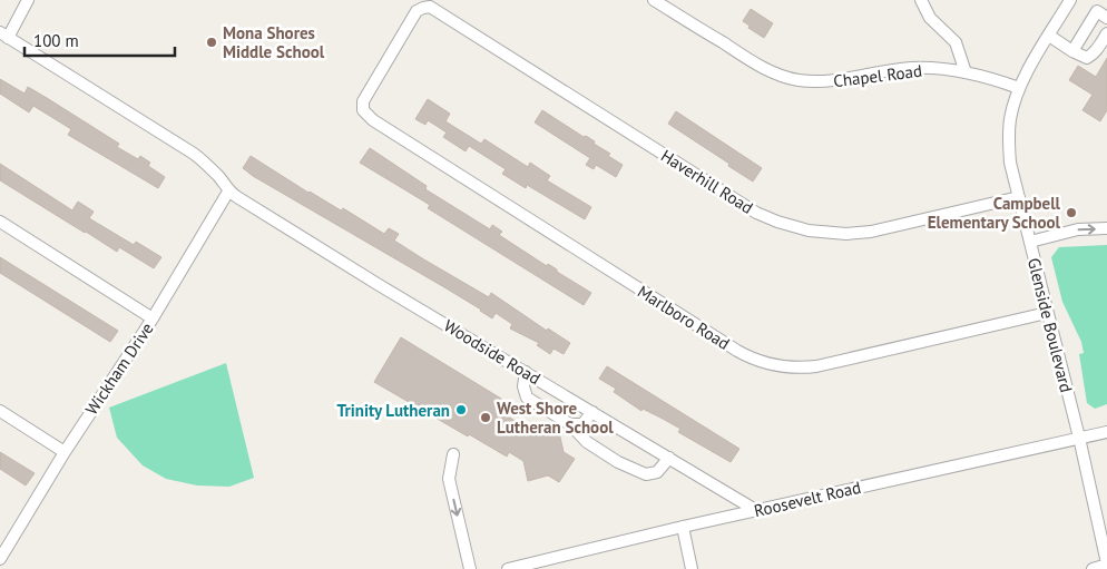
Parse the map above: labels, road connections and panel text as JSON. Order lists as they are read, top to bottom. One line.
{"streets":{"street":["Chapel Road","Haverhill Road","Marlboro Road","Glenside Boulevard","Woodside Road","Wickham Drive","Roosevelt Road"]},"crossings":[["Chapel Road","Glenside Boulevard"],["Haverhill Road","Marlboro Road"],["Haverhill Road","Glenside Boulevard"],["Marlboro Road","Glenside Boulevard"],["Glenside Boulevard","Roosevelt Road"],["Woodside Road","Wickham Drive"],["Woodside Road","Roosevelt Road"]],"places":["Mona Shores Middle School","Campbell Elementary School","Trinity Lutheran","West Shore Lutheran School"],"scale_bar":"100 m"}
